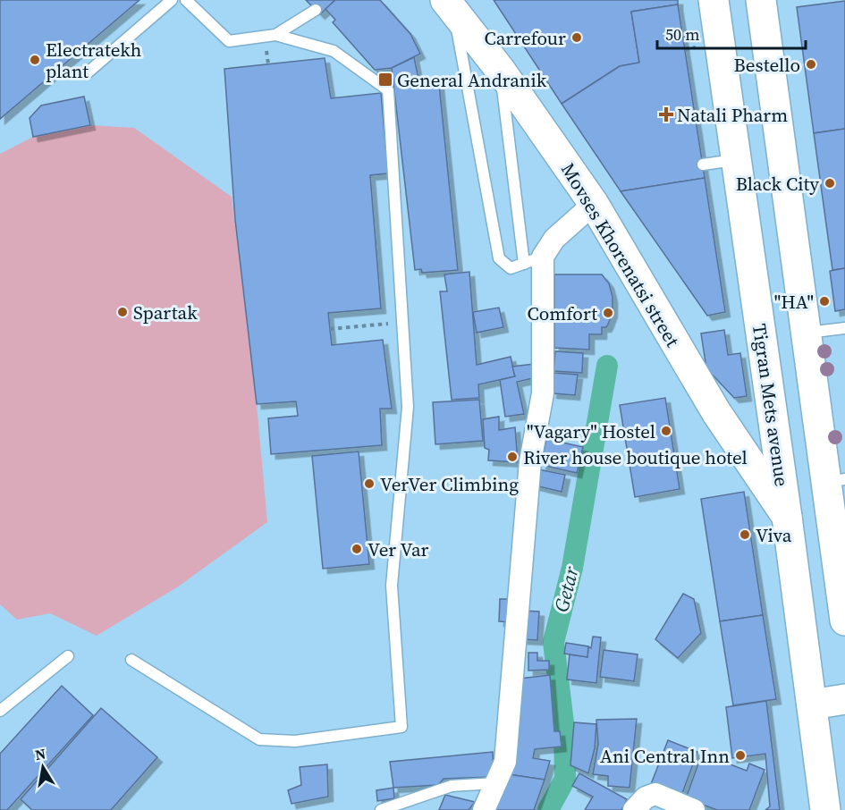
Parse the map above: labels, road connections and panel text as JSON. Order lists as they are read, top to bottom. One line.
{"streets":{"main road":["Movses Khorenatsi street","Tigran Mets avenue"]},"crossings":[["Movses Khorenatsi street","Tigran Mets avenue"]],"water":["Getar"],"places":{"other":["Carrefour","Electratekh plant","Bestello","Black City","\"HA\"","Spartak","Comfort","\"Vagary\" Hostel","River house boutique hotel","VerVer Climbing","Viva","Ver Var","Ani Central Inn"],"transit":["General Andranik"],"health":["Natali Pharm"]},"scale_bar":"50 m","north":"top"}
